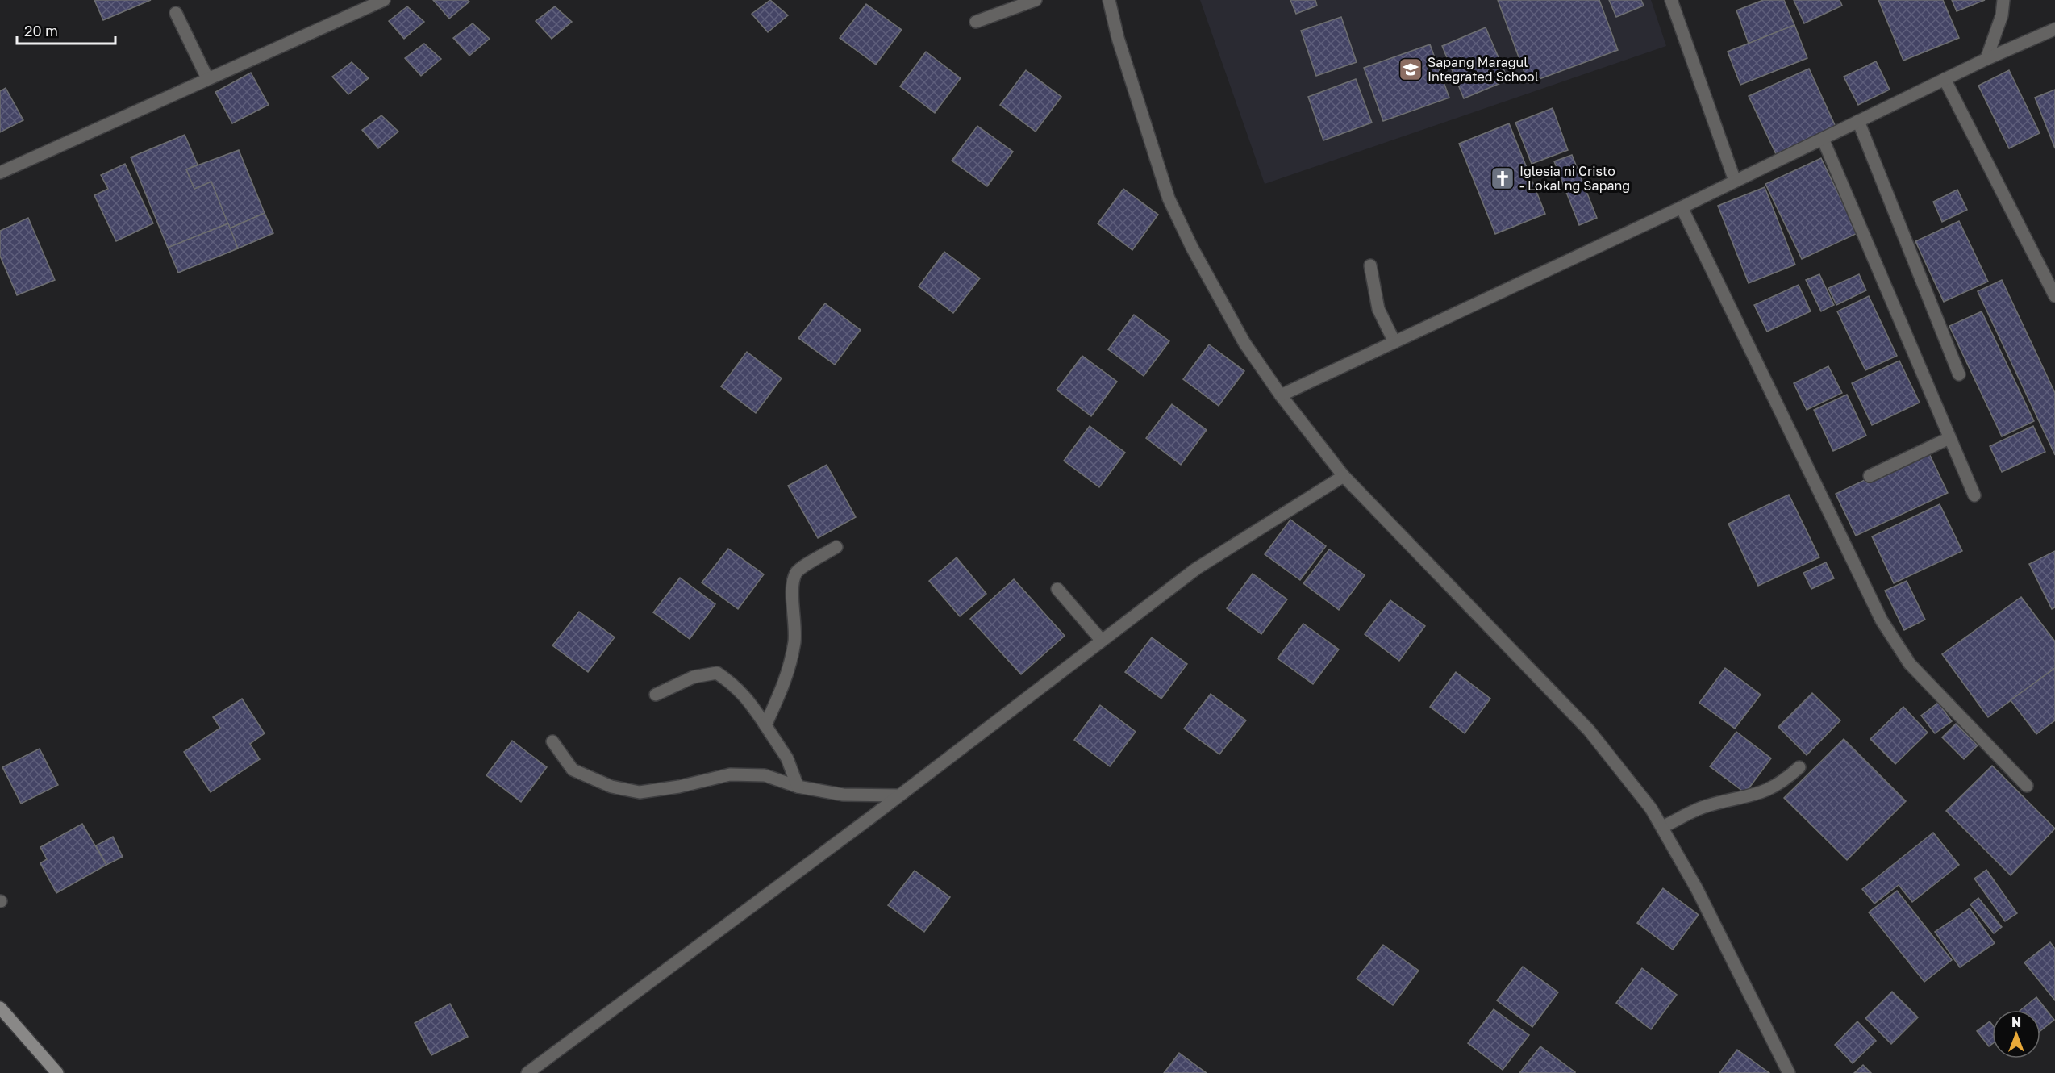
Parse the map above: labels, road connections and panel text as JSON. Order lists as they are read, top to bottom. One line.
{"places":{"school or university":["Sapang Maragul Integrated School"],"church":["Iglesia ni Cristo - Lokal ng Sapang"]},"scale_bar":"20 m","north":"top"}
